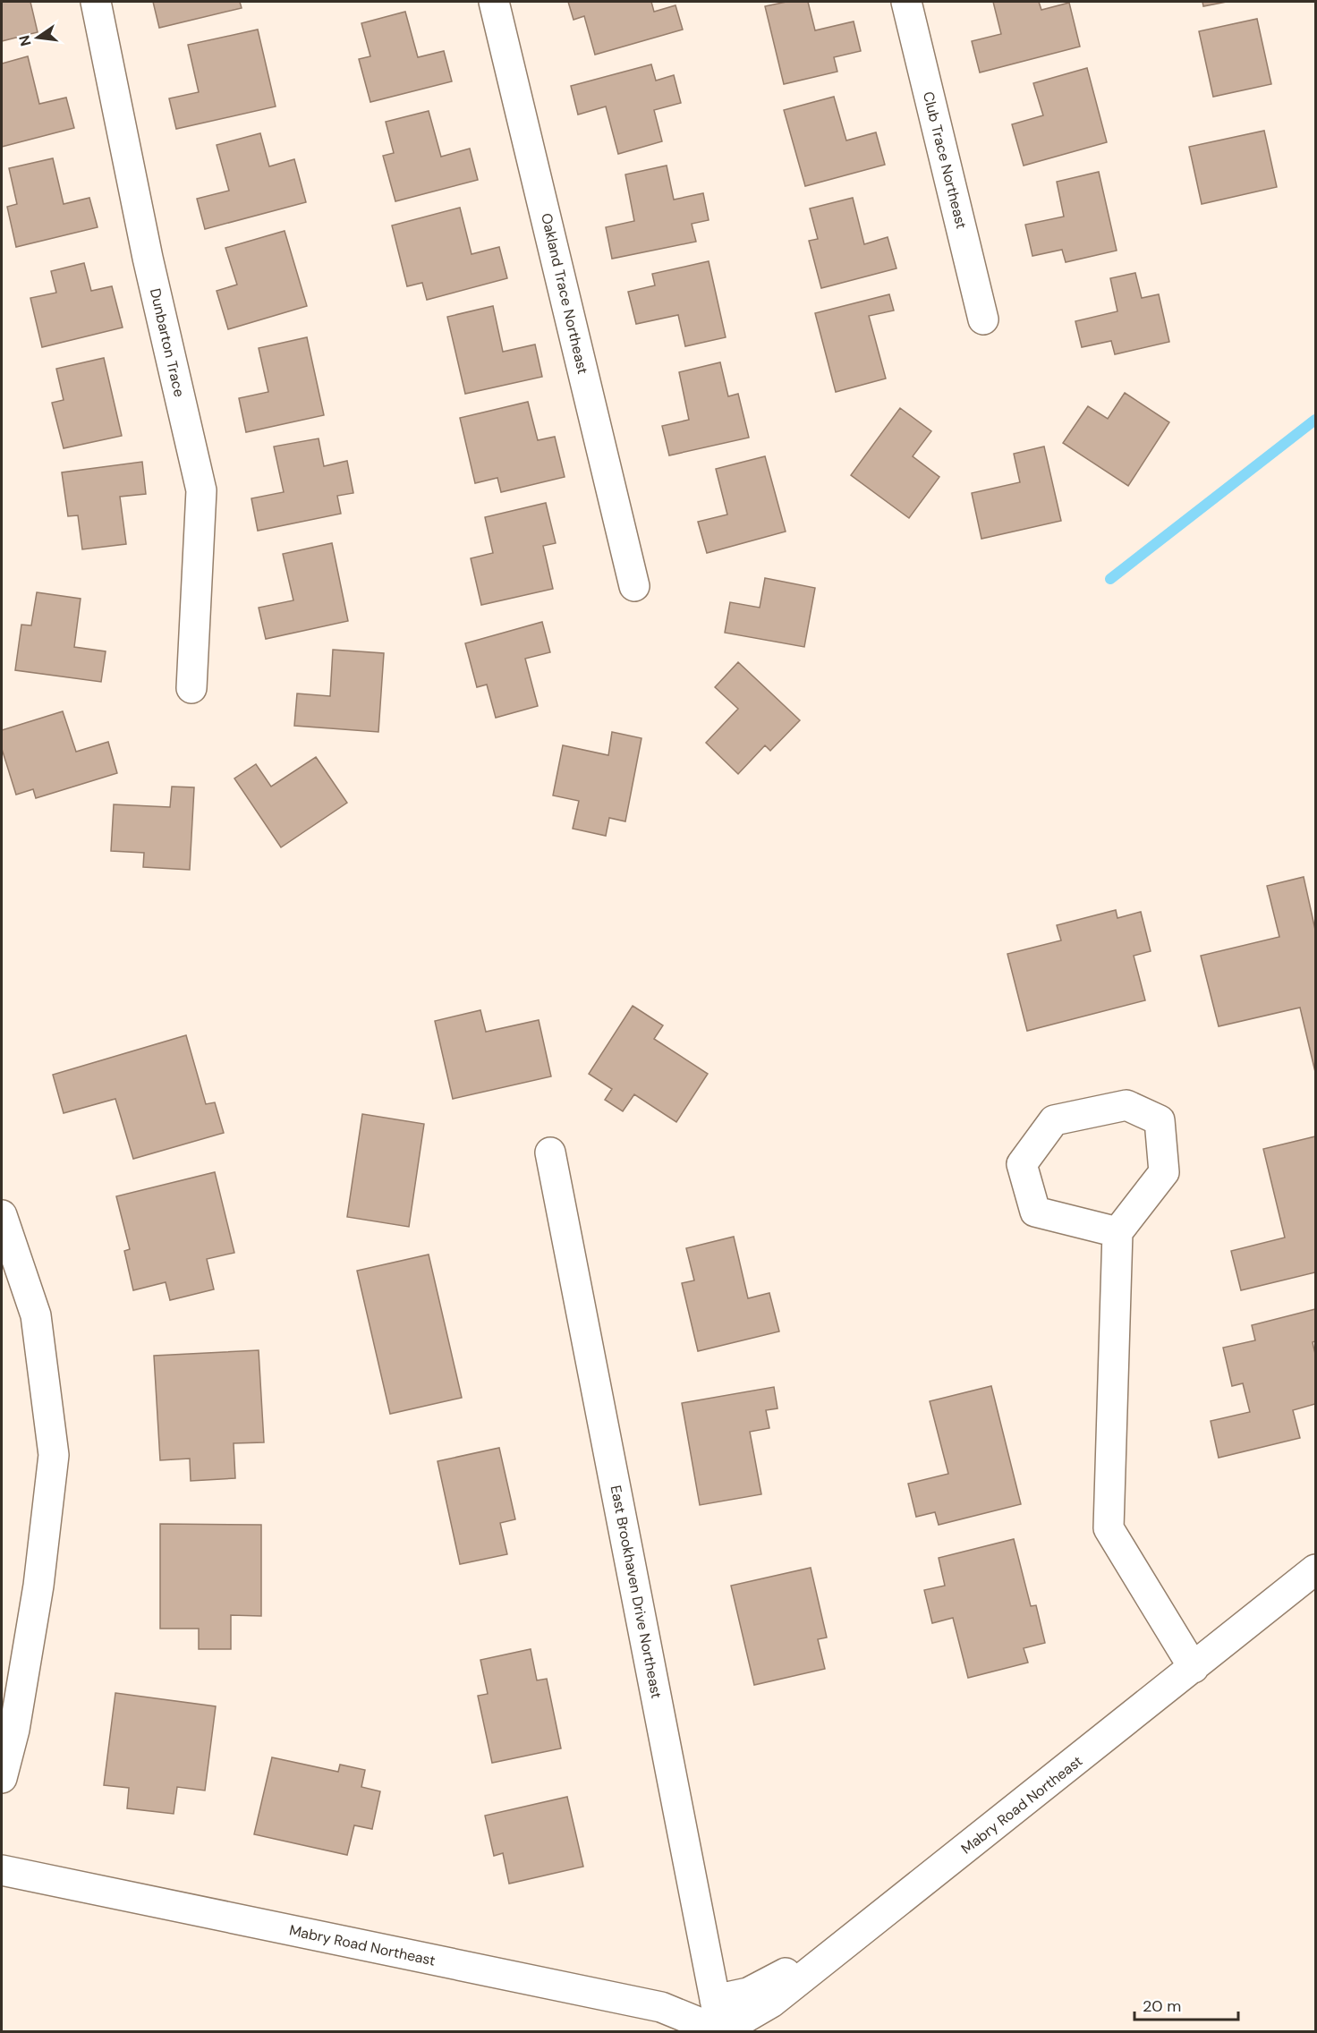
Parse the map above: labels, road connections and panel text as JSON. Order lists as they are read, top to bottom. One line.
{"streets":{"street":["Club Trace Northeast","Oakland Trace Northeast","Dunbarton Trace","East Brookhaven Drive Northeast","Mabry Road Northeast"]},"crossings":[["East Brookhaven Drive Northeast","Mabry Road Northeast"]],"scale_bar":"20 m","north":"left"}
